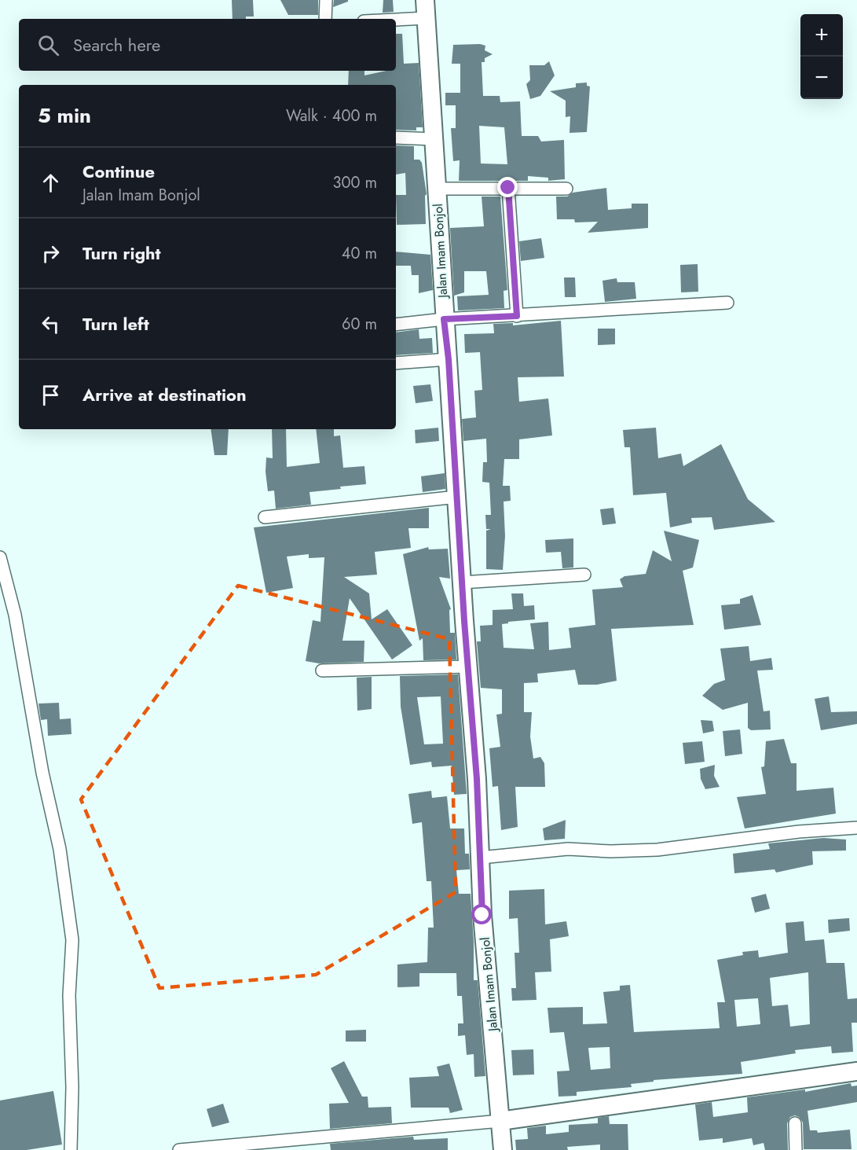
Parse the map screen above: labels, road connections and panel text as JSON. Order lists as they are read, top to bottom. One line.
{"streets":{"main road":["Jalan Imam Bonjol"]},"page":{"map_buttons":["+","−"],"search":"Search here","heading":["5 min","Walk · 400 m"],"list":[["Continue","Jalan Imam Bonjol","300 m"],["Turn right","40 m"],["Turn left","60 m"],"Arrive at destination"]}}
